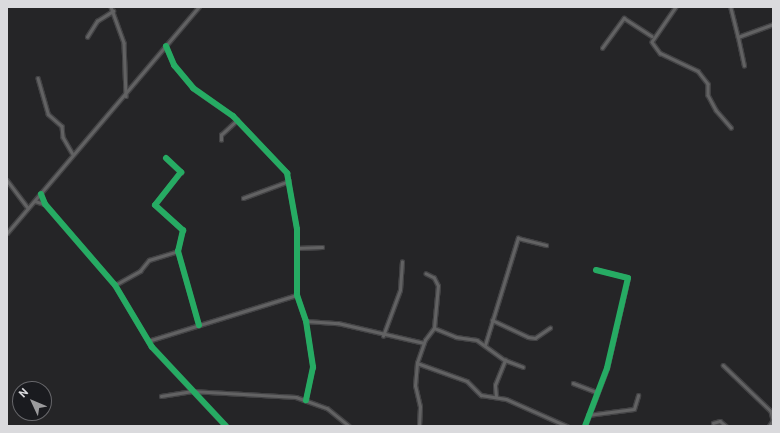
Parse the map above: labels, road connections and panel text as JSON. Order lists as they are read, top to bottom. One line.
{"north":"top left"}
